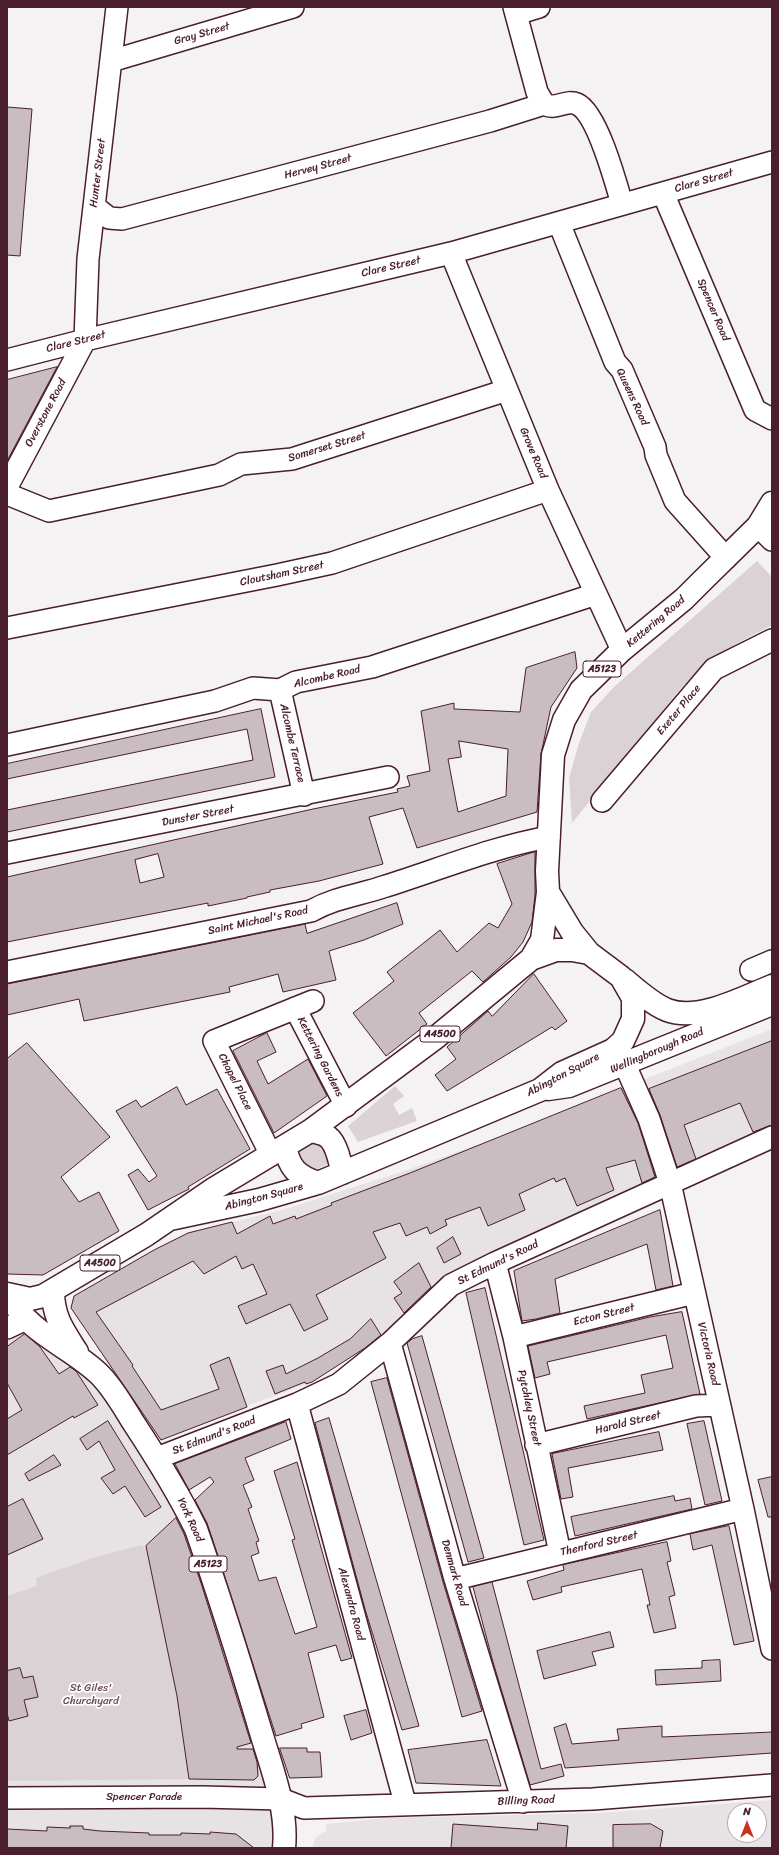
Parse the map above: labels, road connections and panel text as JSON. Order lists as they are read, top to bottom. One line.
{"streets":{"main road":["Kettering Road","A5123","A4500","Wellingborough Road","Abington Square","York Road"],"street":["Gray Street","Hervey Street","Hunter Street","Clare Street","Spencer Road","Queens Road","Overstone Road","Somerset Street","Grove Road","Cloutsham Street","Alcombe Road","Exeter Place","Alcombe Terrace","Dunster Street","Saint Michael's Road","Kettering Gardens","Chapel Place","St Edmund's Road","Ecton Street","Victoria Road","Pytchley Street","Harold Street","Thenford Street","Denmark Road","Alexandra Road","Spencer Parade","Billing Road"]},"crossings":[["Gray Street","Hunter Street"],["Hervey Street","Hunter Street"],["Hunter Street","Clare Street"],["Hunter Street","Overstone Road"],["Clare Street","Spencer Road"],["Clare Street","Queens Road"],["Clare Street","Overstone Road"],["Clare Street","Grove Road"],["Queens Road","Kettering Road"],["Somerset Street","Grove Road"],["Grove Road","Cloutsham Street"],["Grove Road","Kettering Road"],["Grove Road","Alcombe Road"],["Kettering Road","A5123"],["Kettering Road","Saint Michael's Road"],["A5123","Abington Square"],["A5123","York Road"],["A5123","Spencer Parade"],["A5123","Billing Road"],["Alcombe Road","Alcombe Terrace"],["Alcombe Terrace","Dunster Street"],["Wellingborough Road","Abington Square"],["Wellingborough Road","Victoria Road"],["Kettering Gardens","Abington Square"],["Kettering Gardens","Chapel Place"],["Abington Square","Chapel Place"],["Abington Square","York Road"],["St Edmund's Road","Victoria Road"],["St Edmund's Road","Pytchley Street"],["St Edmund's Road","York Road"],["St Edmund's Road","Denmark Road"],["St Edmund's Road","Alexandra Road"],["Ecton Street","Victoria Road"],["Ecton Street","Pytchley Street"],["Victoria Road","Harold Street"],["Victoria Road","Thenford Street"],["Pytchley Street","Harold Street"],["Pytchley Street","Thenford Street"],["York Road","Spencer Parade"],["York Road","Billing Road"],["Thenford Street","Denmark Road"],["Denmark Road","Billing Road"],["Alexandra Road","Billing Road"],["Spencer Parade","Billing Road"]],"parks":["St Giles' Churchyard"],"north":"top"}
